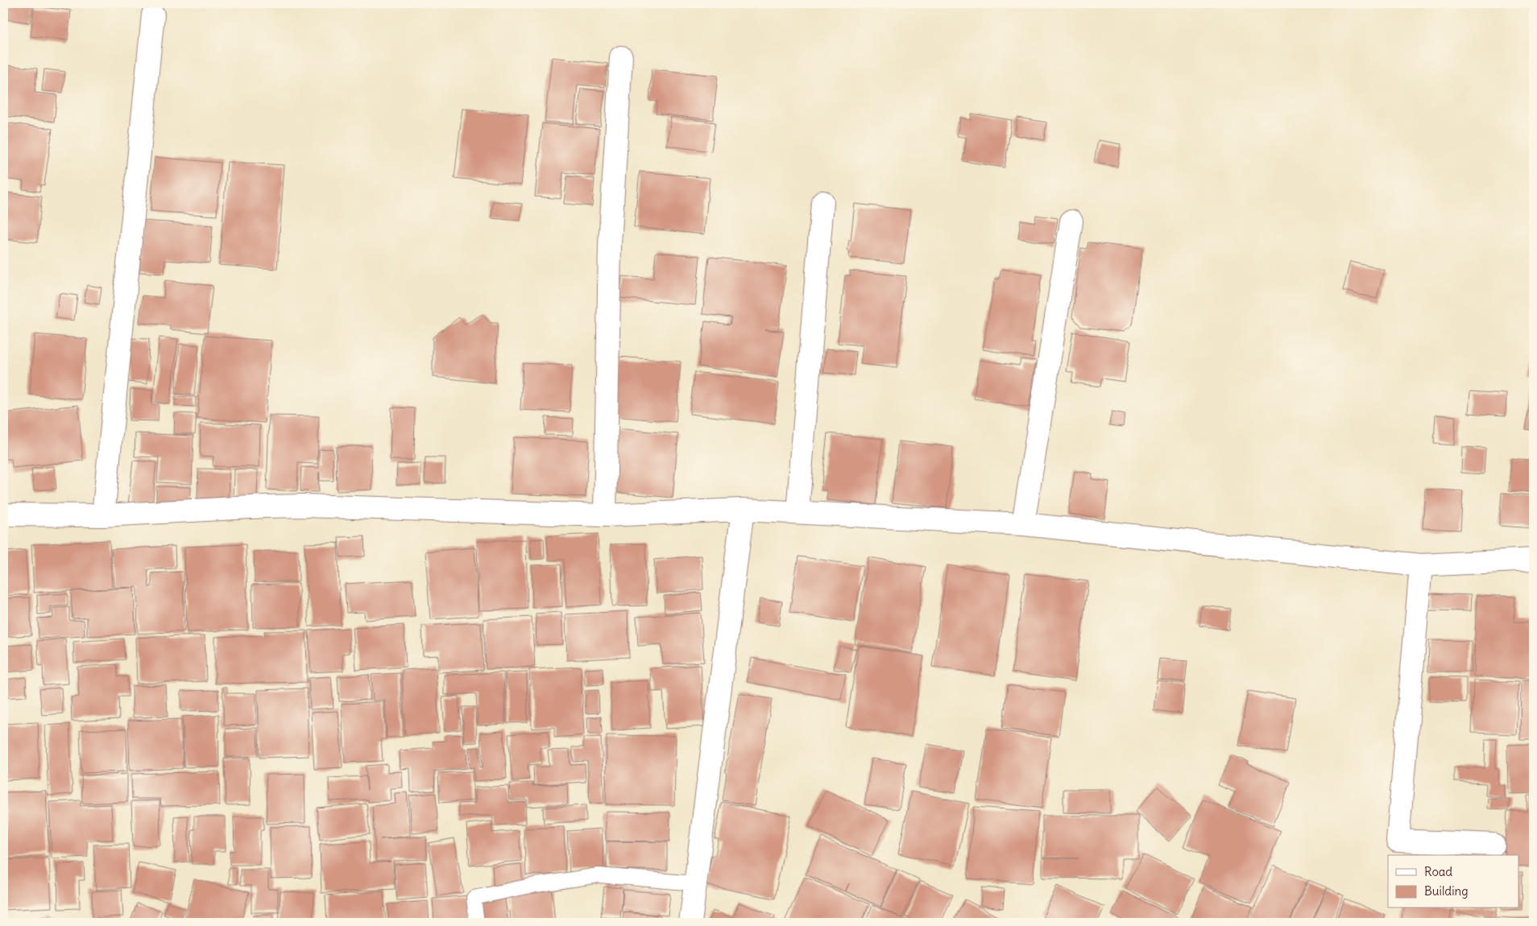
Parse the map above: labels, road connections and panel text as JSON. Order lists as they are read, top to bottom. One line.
{"legend":["Road","Building"]}
